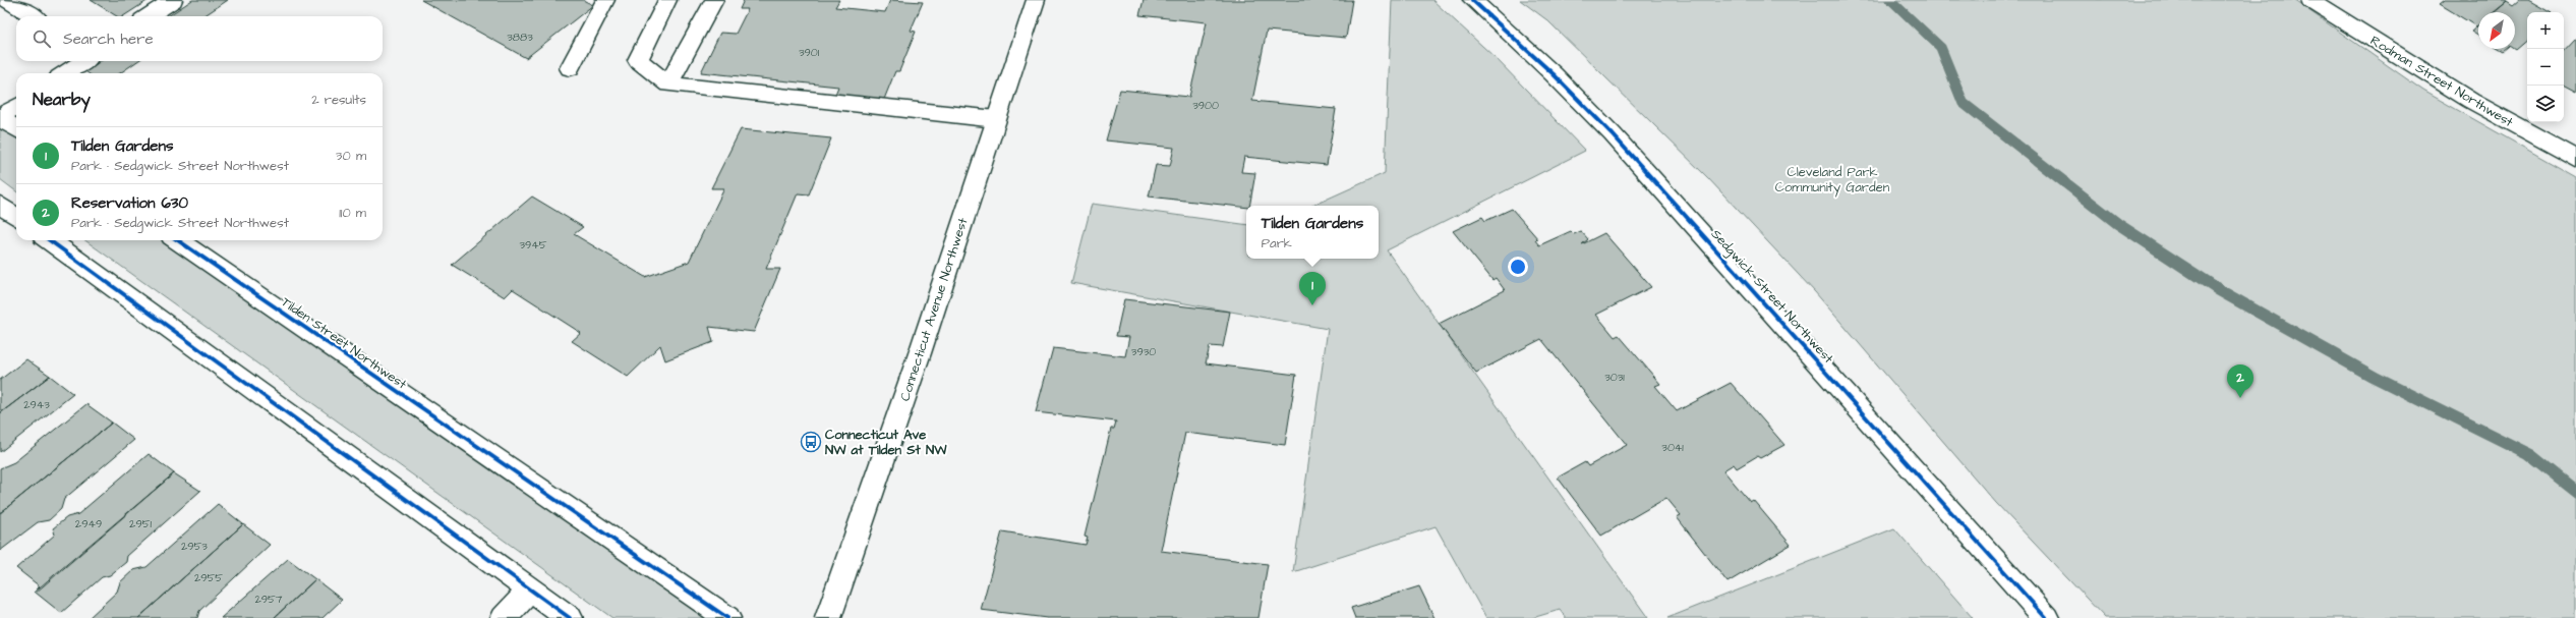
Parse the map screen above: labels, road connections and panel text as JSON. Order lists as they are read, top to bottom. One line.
{"streets":{"street":["Rodman Street Northwest","Sedgwick Street Northwest","Connecticut Avenue Northwest","Tilden Street Northwest"]},"parks":["Cleveland Park Community Garden"],"places":{"bus stop":["Connecticut Ave NW at Tilden St NW"]},"house_numbers":["3883","3901","3900","3945","3930","3031","2943","3041","2949","2951","2953","2955","2957"],"north":"bottom left","page":{"map_buttons":["+","−"],"search":"Search here","heading":["Nearby","2 results"],"list":[{"mark":"1","name":"Tilden Gardens","note":"Park · Sedgwick Street Northwest","value":"30 m"},{"mark":"2","name":"Reservation 630","note":"Park · Sedgwick Street Northwest","value":"110 m"}],"popup":["Tilden Gardens","Park"],"pins":["1","2"]}}
